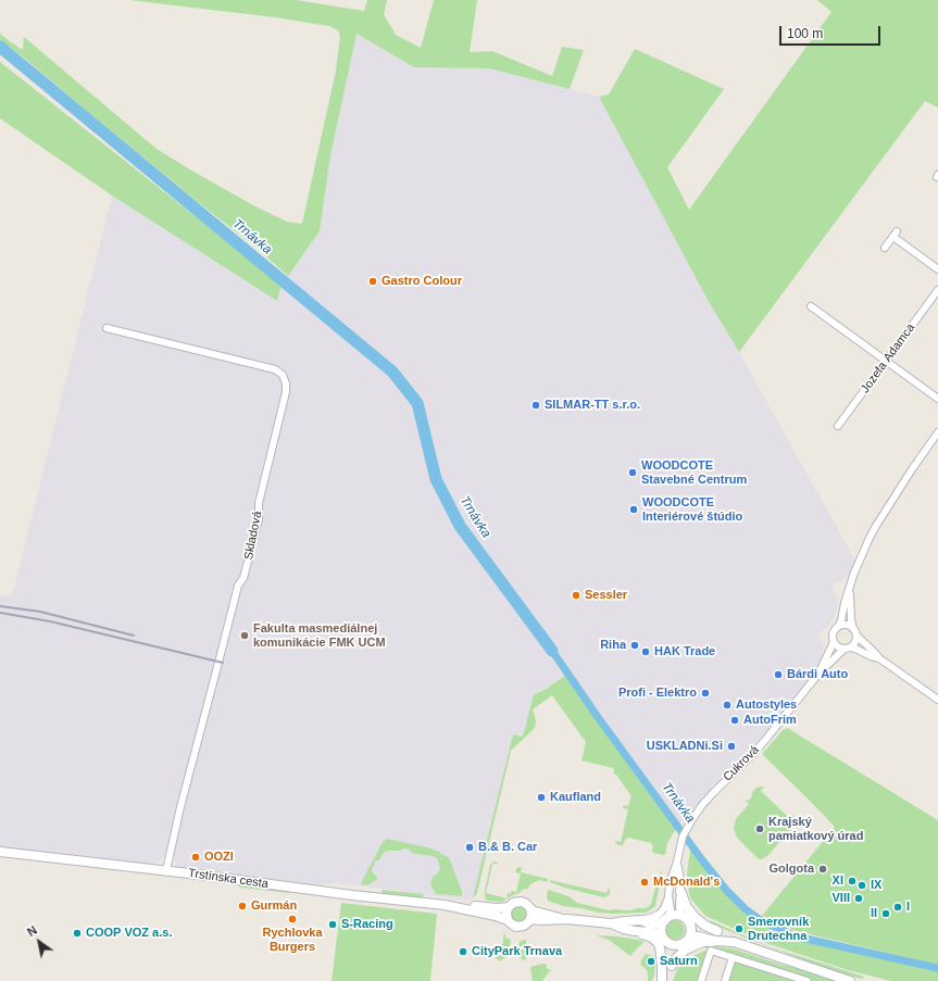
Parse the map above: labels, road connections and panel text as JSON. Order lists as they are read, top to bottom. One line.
{"streets":{"main road":["Trstínska cesta"],"street":["Jozefa Adamca","Skladová","Cukrová"]},"crossings":[["Skladová","Trstínska cesta"],["Cukrová","Trstínska cesta"]],"water":["Trnávka"],"places":["Gastro Colour","SILMAR-TT s.r.o.","WOODCOTE Stavebné Centrum","WOODCOTE Interiérové štúdio","Sessler","Fakulta masmediálnej komunikácie FMK UCM","Riha","HAK Trade","Bárdi Auto","Profi - Elektro","Autostyles","AutoFrim","USKLADNi.Si","Kaufland","Krajský pamiatkový úrad","B.& B. Car","OOZI","Golgota","XI","McDonald's","IX","VIII","Gurmán","I","II","Rychlovka Burgers","S-Racing","Smerovník Drutechna","COOP VOZ a.s.","CityPark Trnava","Saturn"],"scale_bar":"100 m","north":"top left"}
